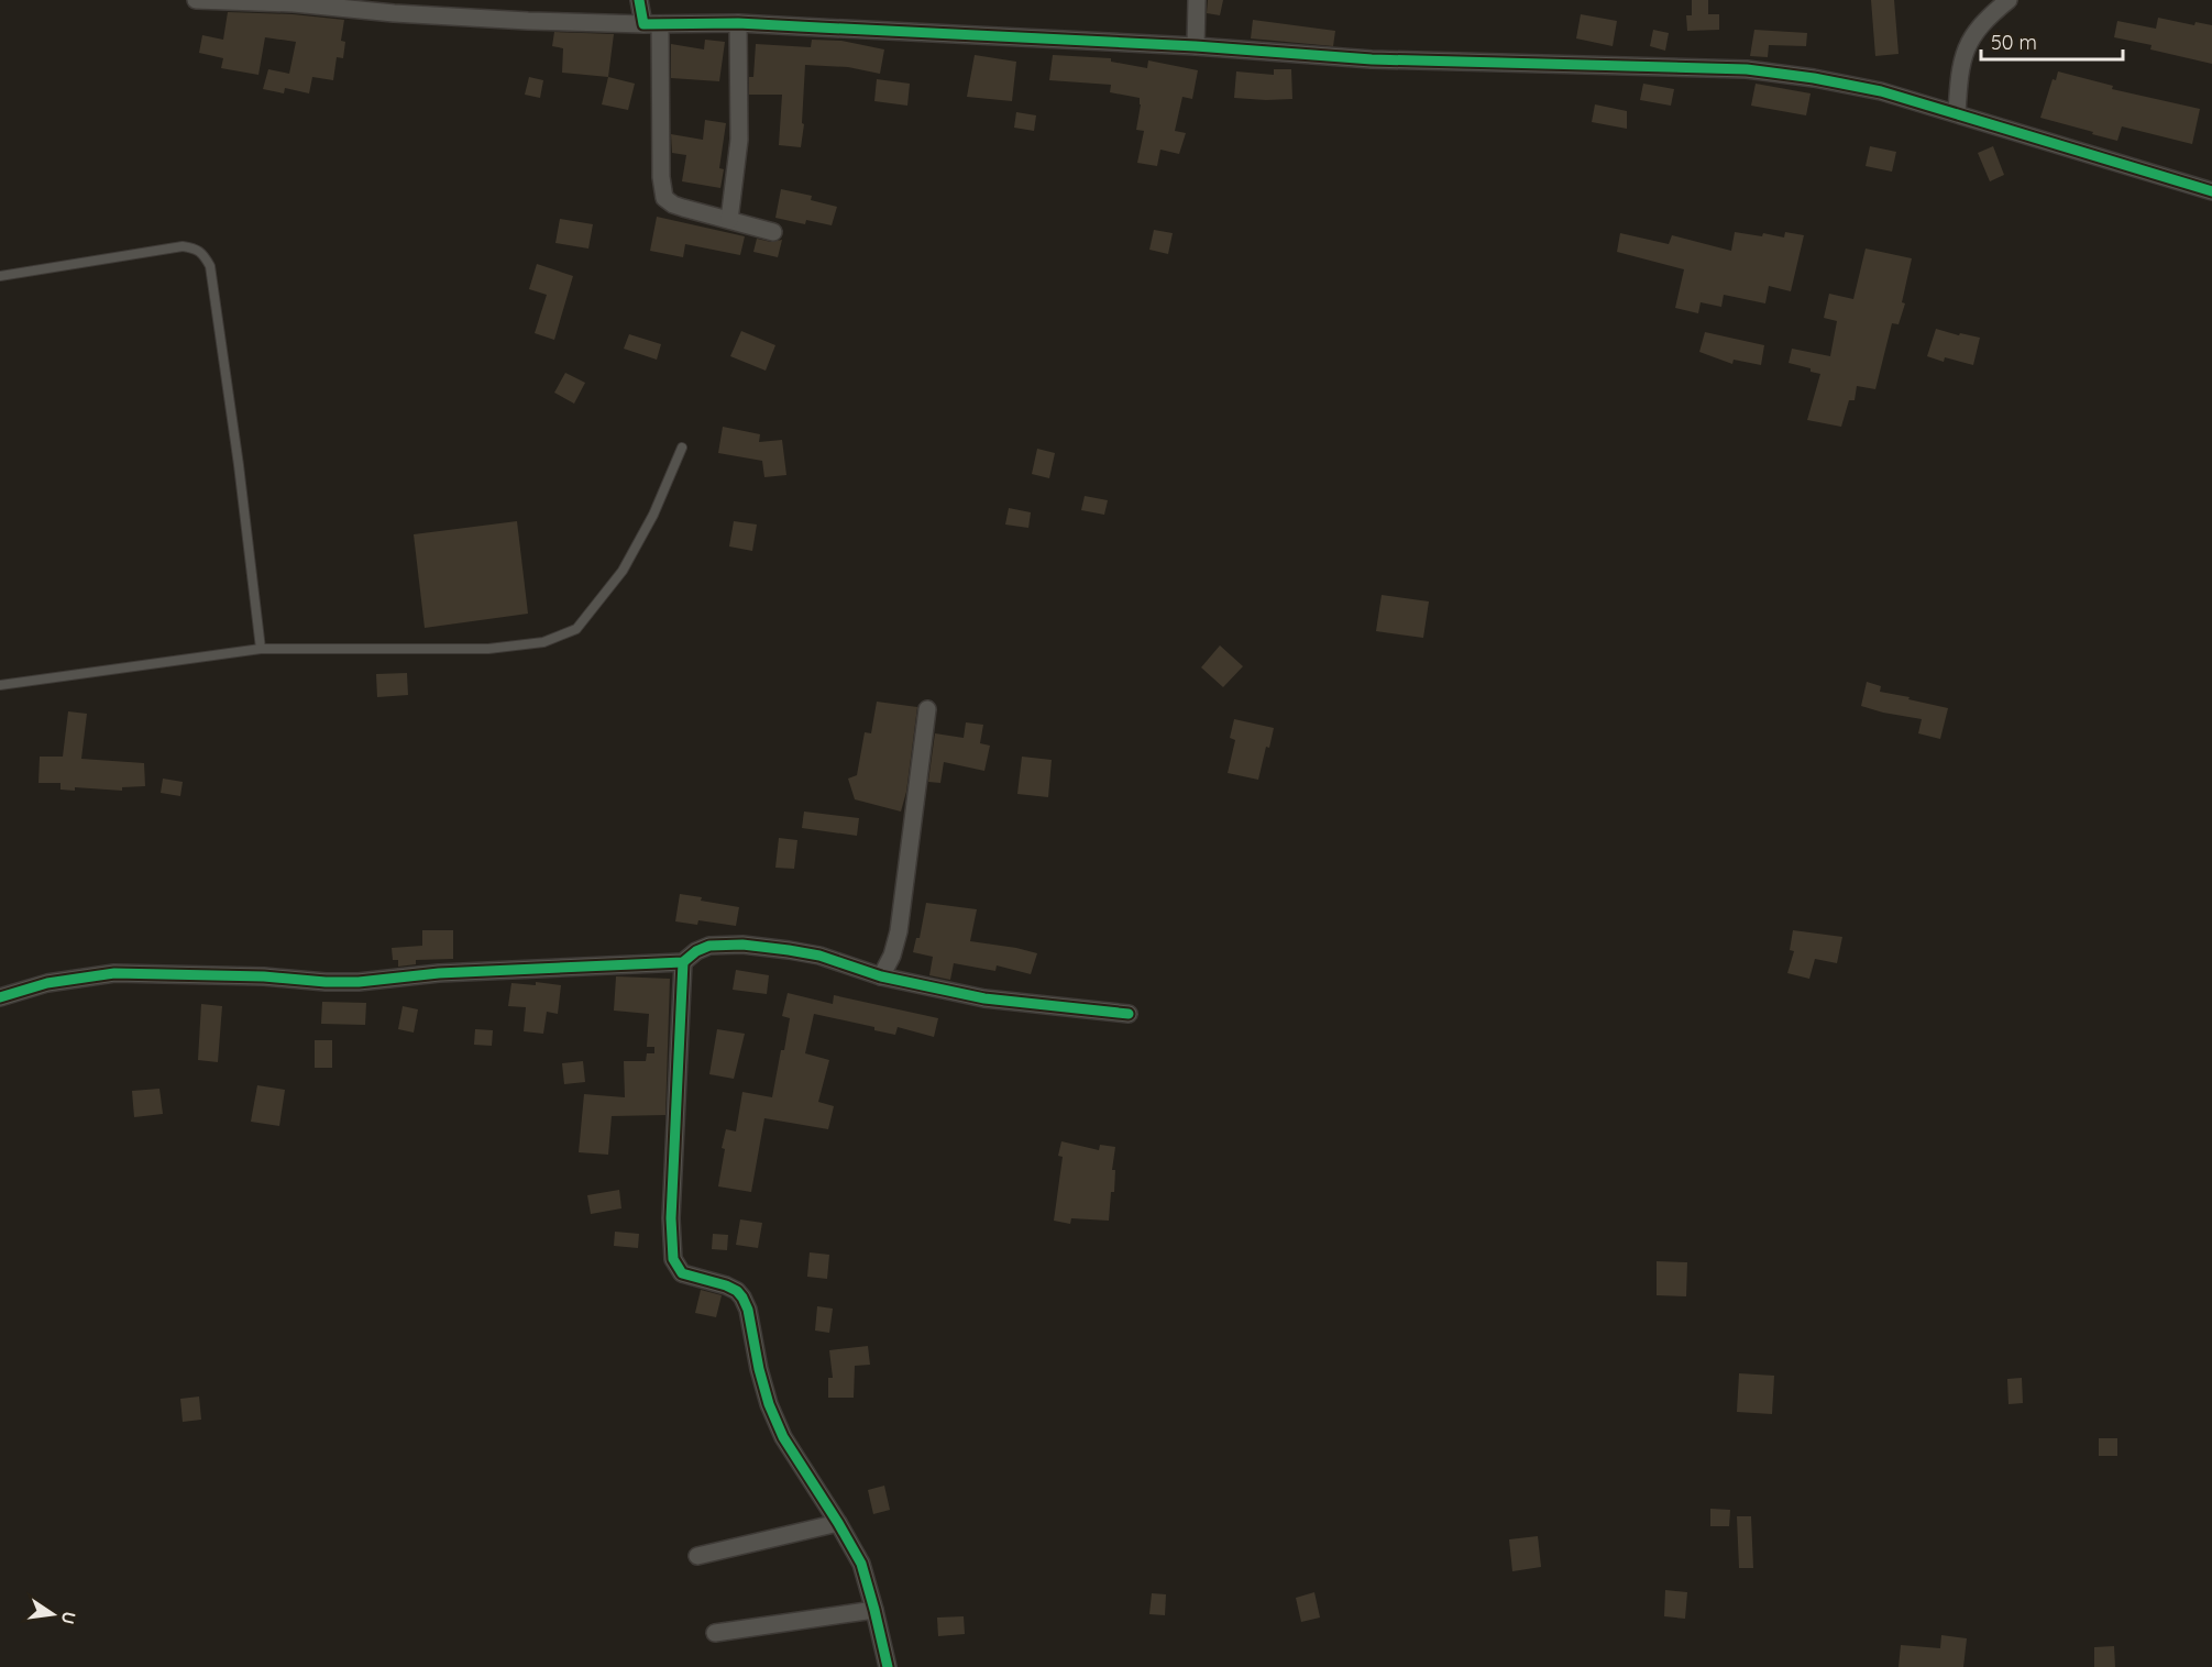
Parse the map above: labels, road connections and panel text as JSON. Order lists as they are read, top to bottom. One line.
{"scale_bar":"50 m","north":"right"}
